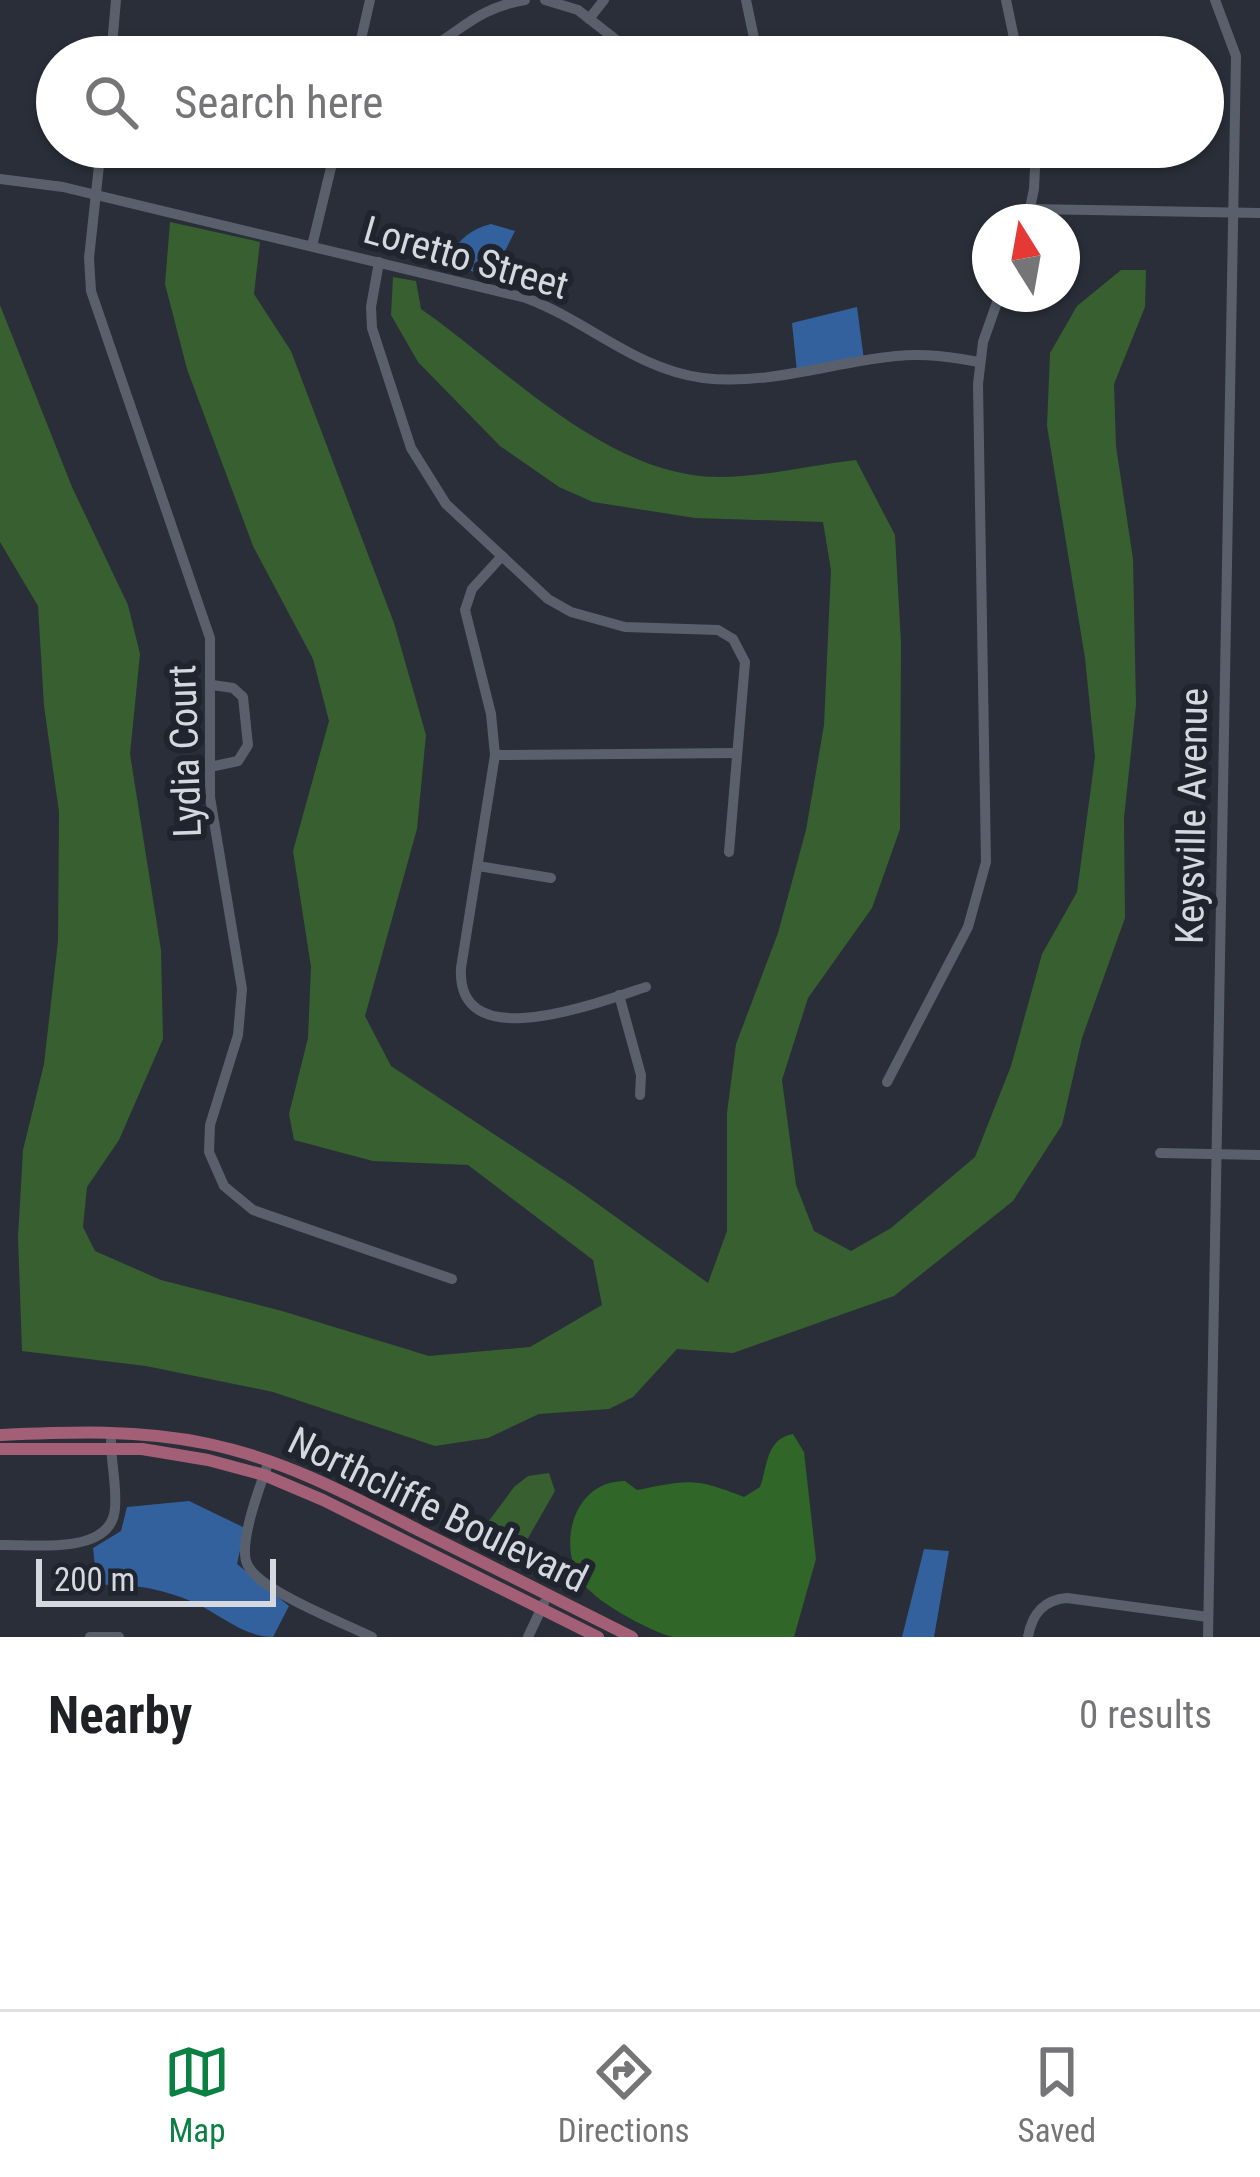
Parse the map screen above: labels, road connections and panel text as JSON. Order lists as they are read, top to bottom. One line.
{"streets":{"main road":["Northcliffe Boulevard"],"street":["Loretto Street","Lydia Court","Keysville Avenue"]},"crossings":[["Loretto Street","Lydia Court"]],"scale_bar":"200 m","north":"top","page":{"search":"Search here","scale":"200 m","heading":["Nearby","0 results"],"nav":["Map","Directions","Saved"]}}
